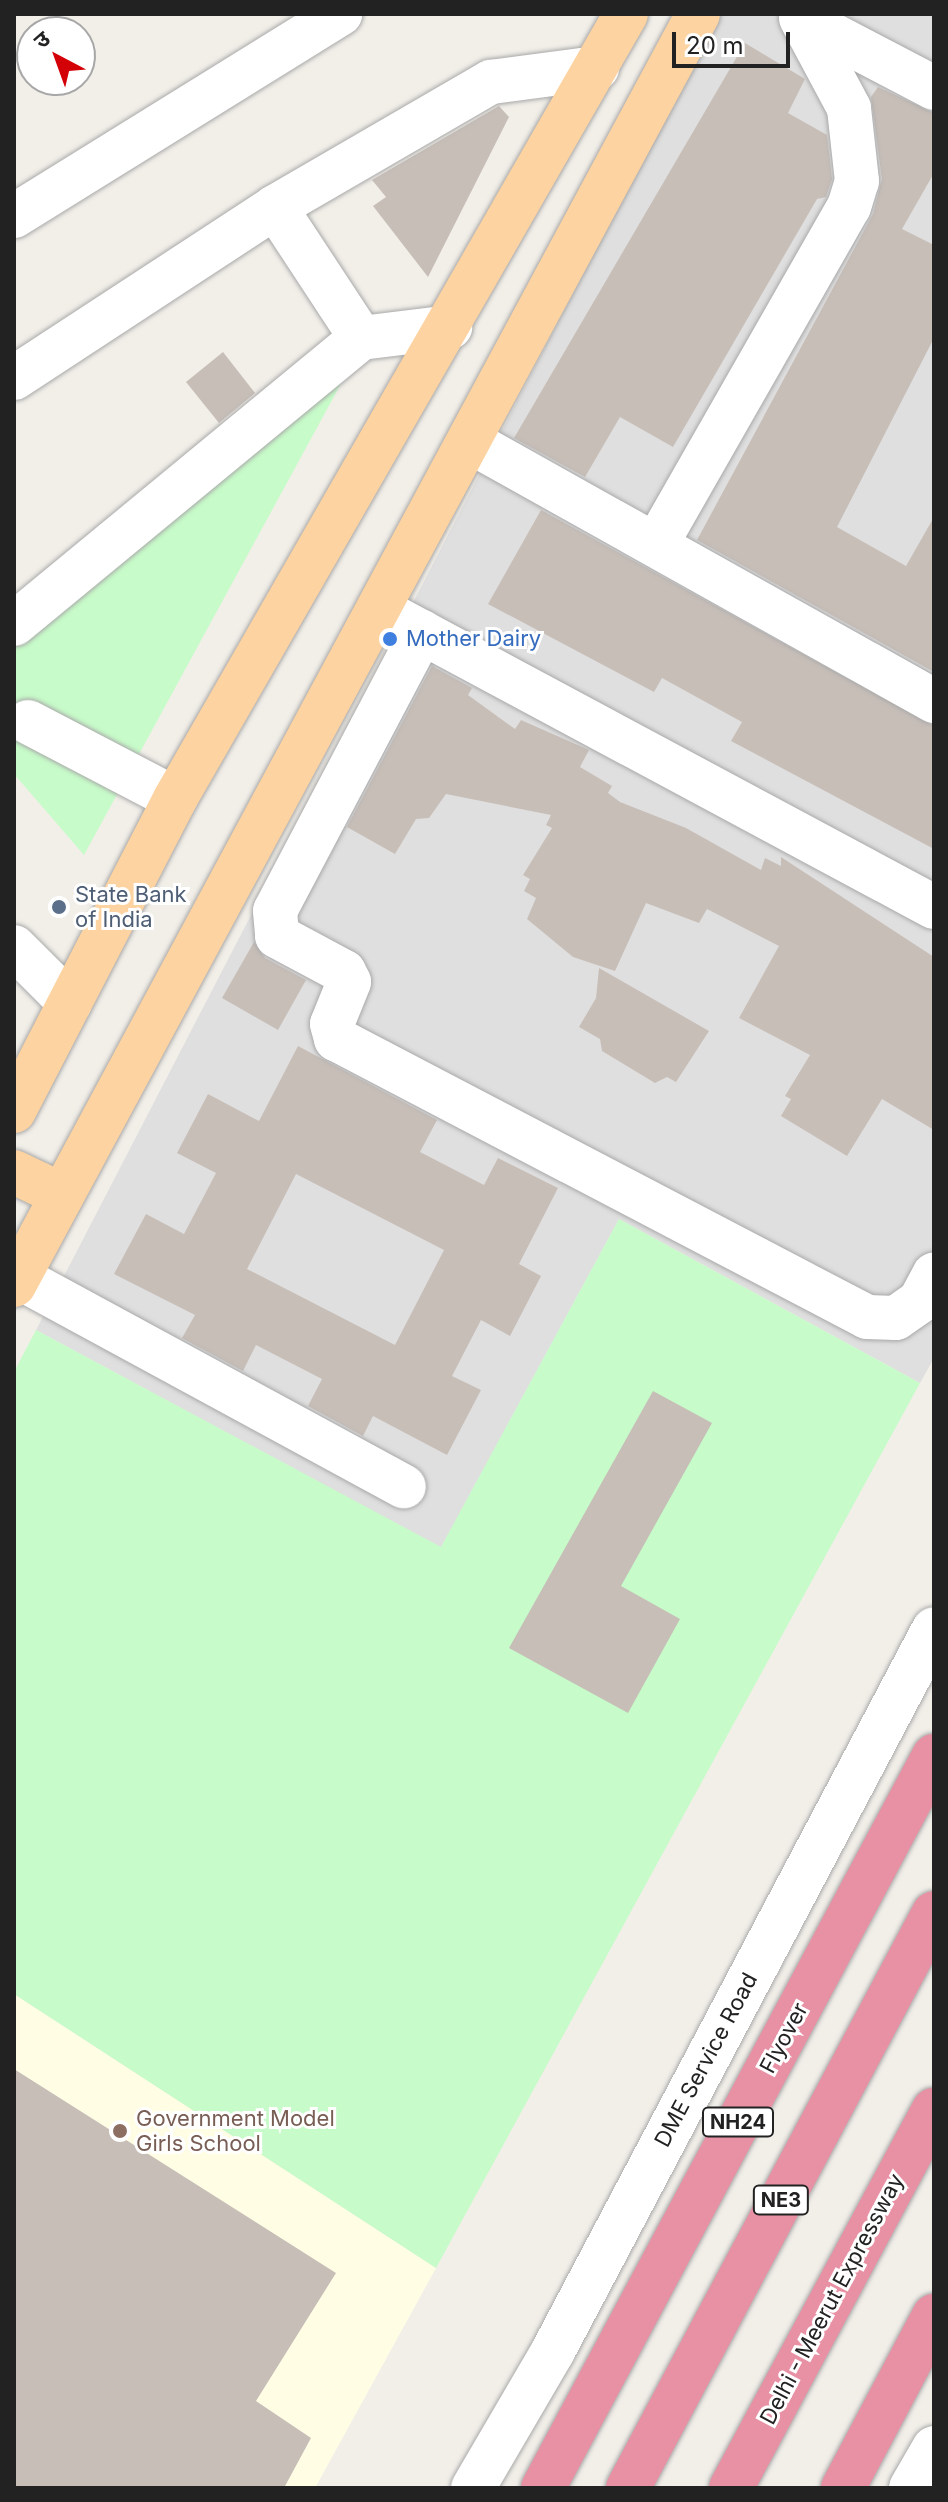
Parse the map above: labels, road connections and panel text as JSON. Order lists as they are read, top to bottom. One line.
{"streets":{"highway":["Flyover","NH24","NE3","Delhi - Meerut Expressway"],"street":["DME Service Road"]},"places":["Mother Dairy","State Bank of India","Government Model Girls School"],"scale_bar":"20 m","north":"top left"}
